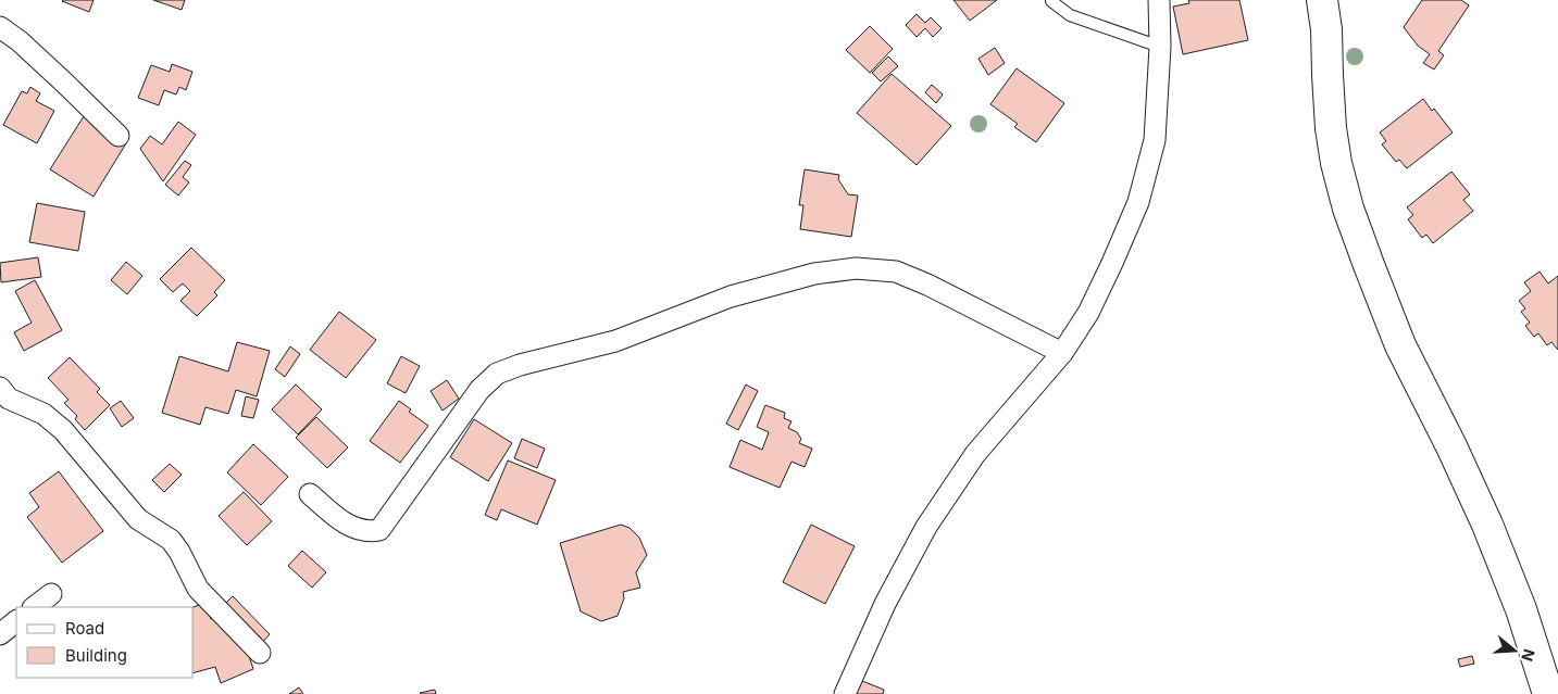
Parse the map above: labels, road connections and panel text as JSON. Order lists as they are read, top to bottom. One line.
{"legend":["Road","Building"],"north":"right"}
